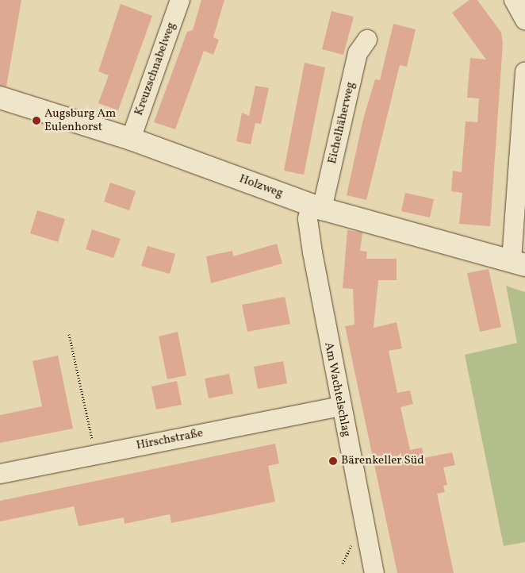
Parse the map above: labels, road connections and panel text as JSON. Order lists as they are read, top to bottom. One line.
{"streets":{"street":["Kreuzschnabelweg","Eichelhäherweg","Holzweg","Am Wachtelschlag","Hirschstraße"]},"crossings":[["Kreuzschnabelweg","Holzweg"],["Eichelhäherweg","Holzweg"],["Eichelhäherweg","Am Wachtelschlag"],["Holzweg","Am Wachtelschlag"],["Am Wachtelschlag","Hirschstraße"]],"places":["Augsburg Am Eulenhorst","Bärenkeller Süd"]}
